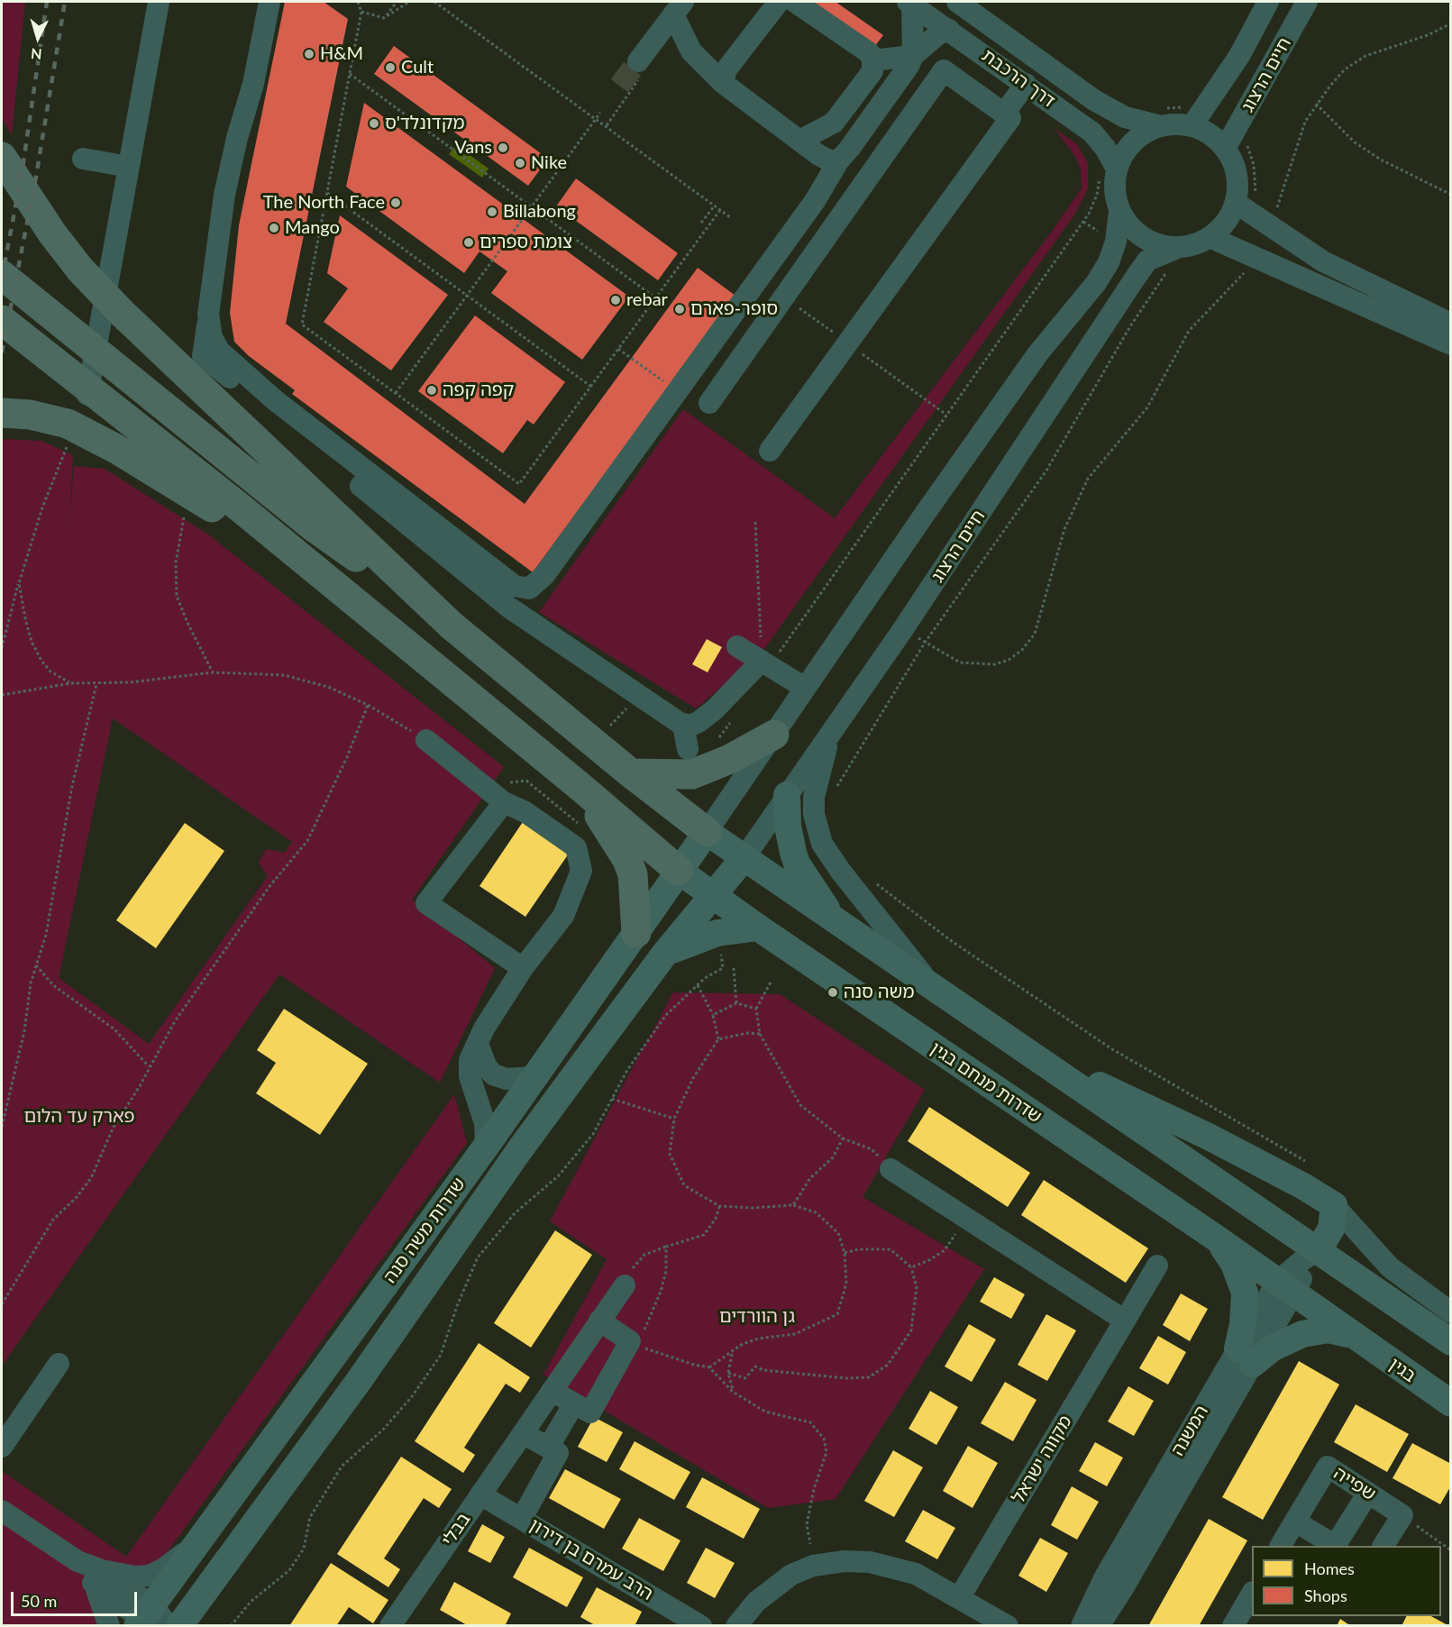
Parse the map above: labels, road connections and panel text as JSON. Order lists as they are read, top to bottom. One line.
{"streets":{"main road":["שדרות מנחם בגין","שדרות משה סנה","בגין"],"street":["חיים הרצוג","דרך הרכבת","המשנה","מקווה ישראל","שפייה","בבלי","הרב עמרם בן דירון"]},"crossings":[["חיים הרצוג","דרך הרכבת"],["חיים הרצוג","שדרות משה סנה"],["שדרות מנחם בגין","שדרות משה סנה"],["שדרות מנחם בגין","בגין"],["שדרות מנחם בגין","המשנה"],["בבלי","הרב עמרם בן דירון"]],"parks":["פארק עד הלום","גן הוורדים"],"places":["H&M","Cult","מקדונלד'ס","Vans","Nike","The North Face","Billabong","Mango","צומת ספרים","rebar","סופר-פארם","קפה קפה","משה סנה"],"legend":["Homes","Shops"],"scale_bar":"50 m","north":"bottom"}
